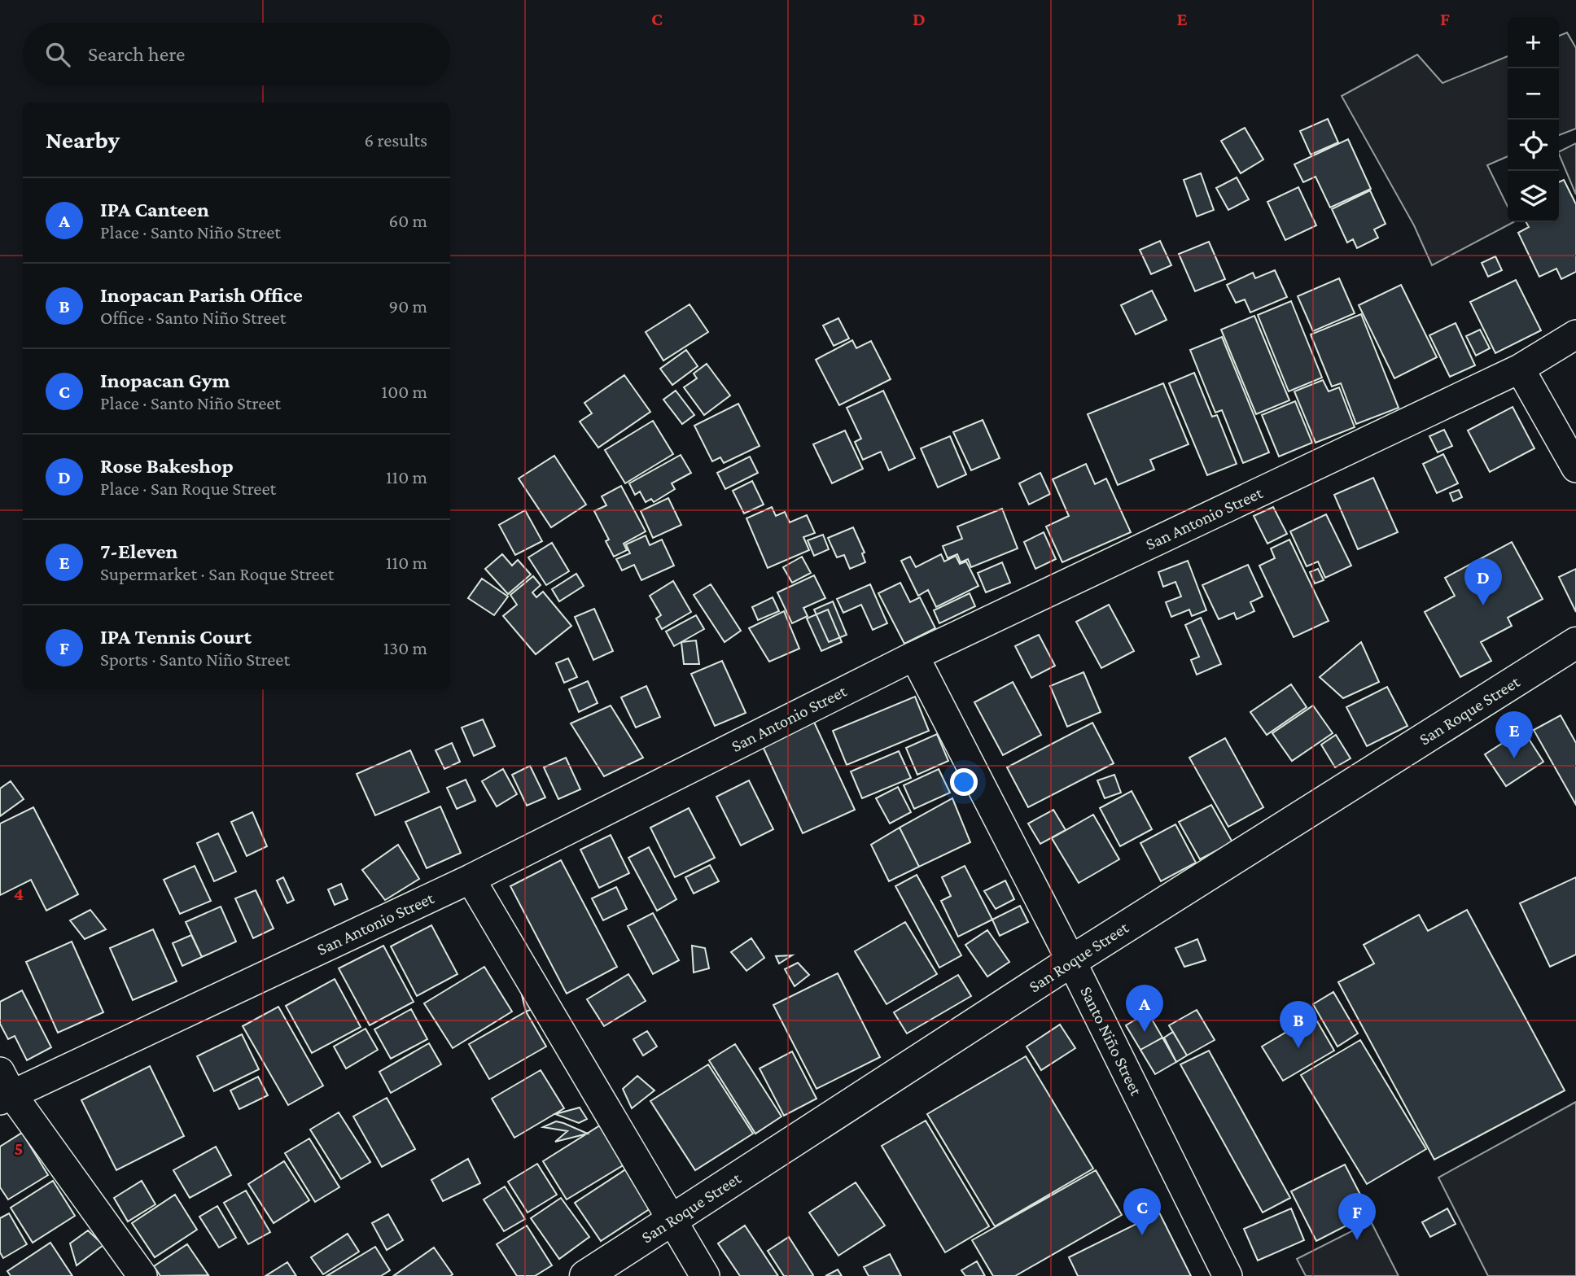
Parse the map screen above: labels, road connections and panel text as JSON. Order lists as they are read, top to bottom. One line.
{"streets":{"main road":["San Roque Street"],"street":["San Antonio Street","Santo Niño Street"]},"crossings":[["San Antonio Street","Santo Niño Street"],["San Roque Street","Santo Niño Street"]],"page":{"map_buttons":["+","−"],"search":"Search here","heading":["Nearby","6 results"],"list":[{"mark":"A","name":"IPA Canteen","note":"Place · Santo Niño Street","value":"60 m"},{"mark":"B","name":"Inopacan Parish Office","note":"Office · Santo Niño Street","value":"90 m"},{"mark":"C","name":"Inopacan Gym","note":"Place · Santo Niño Street","value":"100 m"},{"mark":"D","name":"Rose Bakeshop","note":"Place · San Roque Street","value":"110 m"},{"mark":"E","name":"7-Eleven","note":"Supermarket · San Roque Street","value":"110 m"},{"mark":"F","name":"IPA Tennis Court","note":"Sports · Santo Niño Street","value":"130 m"}],"pins":["D","E","A","B","C","F"]},"grid":{"columns":["C","D","E","F"],"rows":["4","5"]}}
